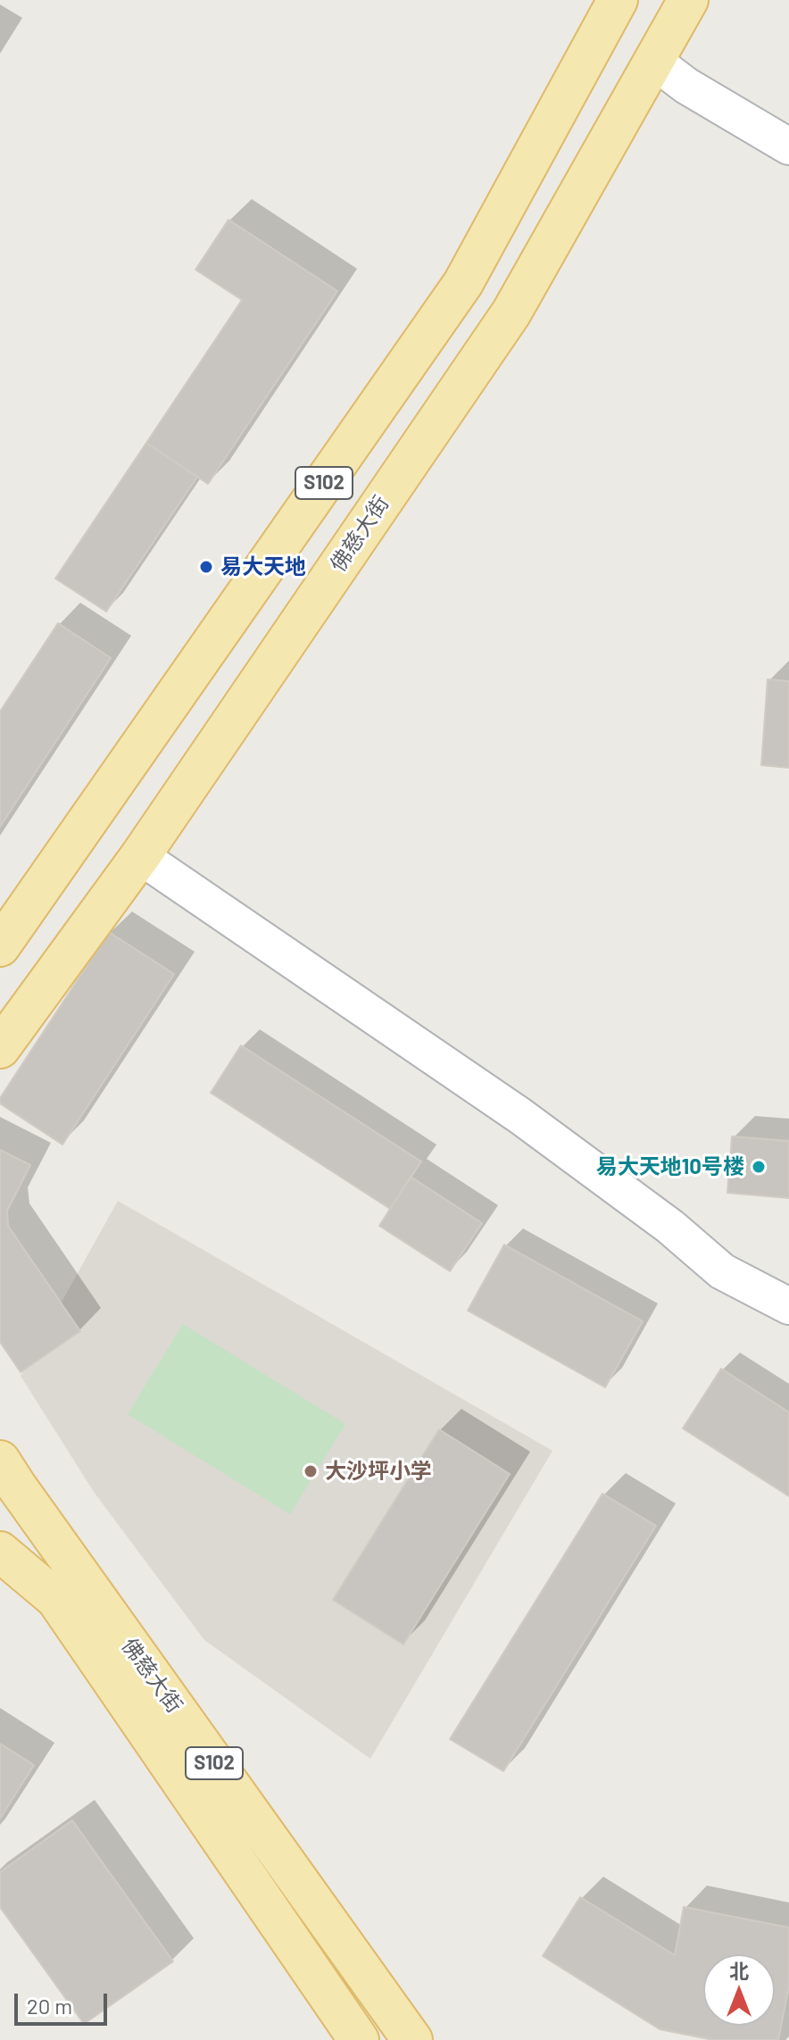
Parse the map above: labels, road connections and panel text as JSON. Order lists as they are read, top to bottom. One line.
{"streets":{"main road":["S102","佛慈大街"]},"places":["易大天地","易大天地10号楼","大沙坪小学"],"scale_bar":"20 m","north":"top"}
